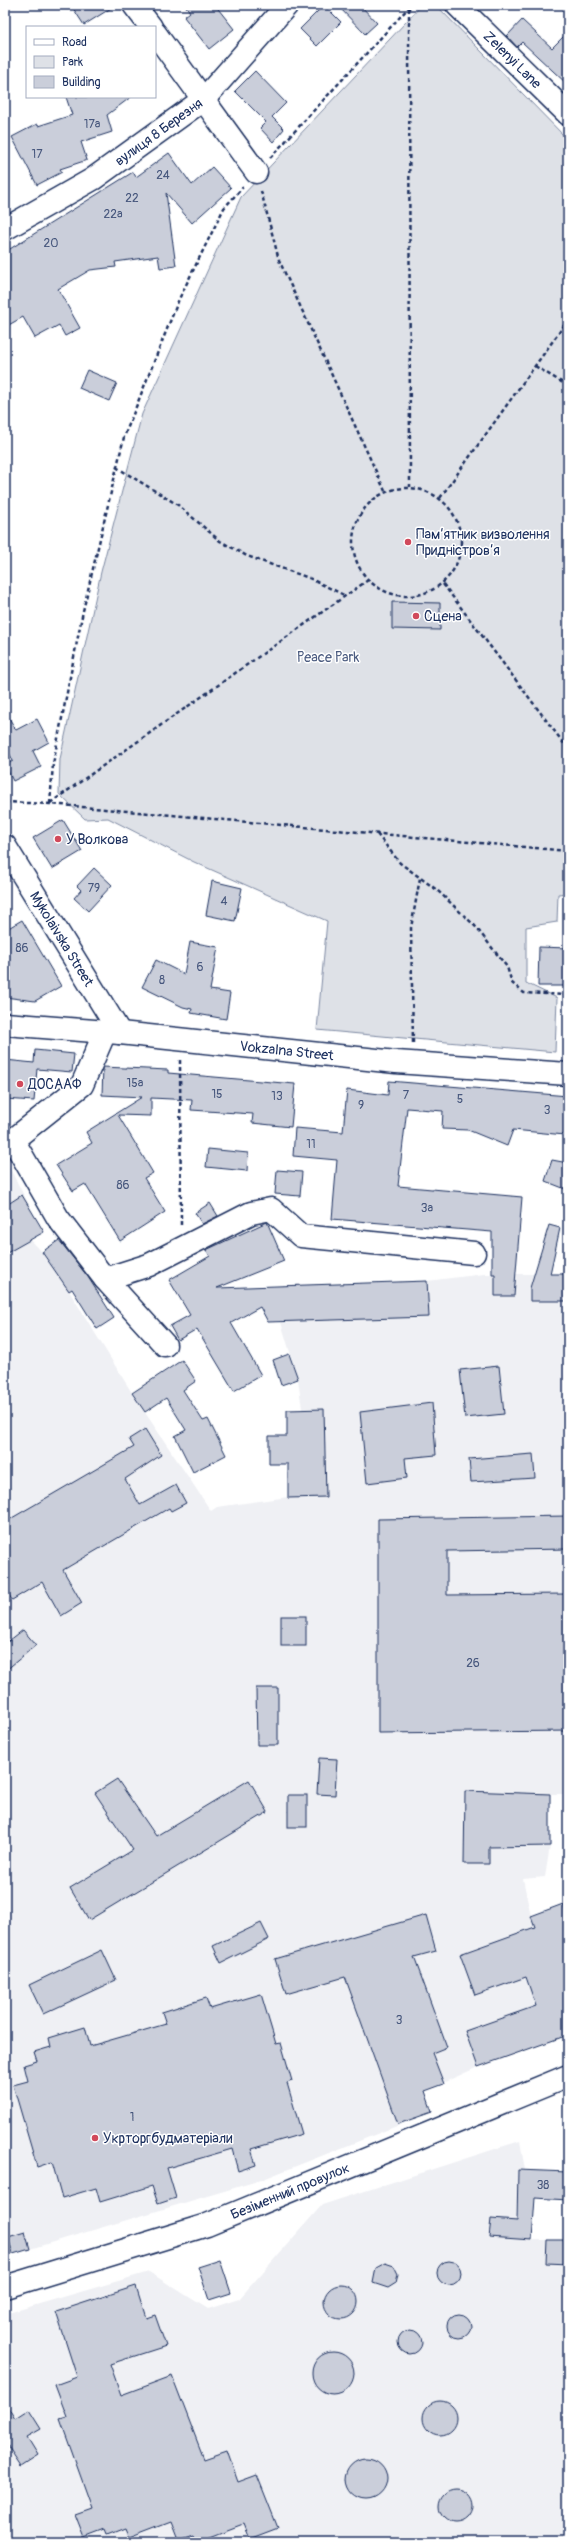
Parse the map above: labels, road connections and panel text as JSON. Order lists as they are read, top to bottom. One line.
{"streets":{"street":["Zelenyi Lane","вулиця 8 Березня","Mykolaivska Street","Vokzalna Street","Безіменний провулок"]},"crossings":[["Mykolaivska Street","Vokzalna Street"]],"parks":["Peace Park"],"places":["Пам’ятник визволення Придністров’я","Сцена","У Волкова","ДОСААФ","Укрторгбудматеріали"],"house_numbers":["17а","17","24","22","22а","20","79","4","86","6","8","15а","15","7","13","5","9","3","11","86","3а","26","3","1","38"],"legend":["Road","Park","Building"]}
